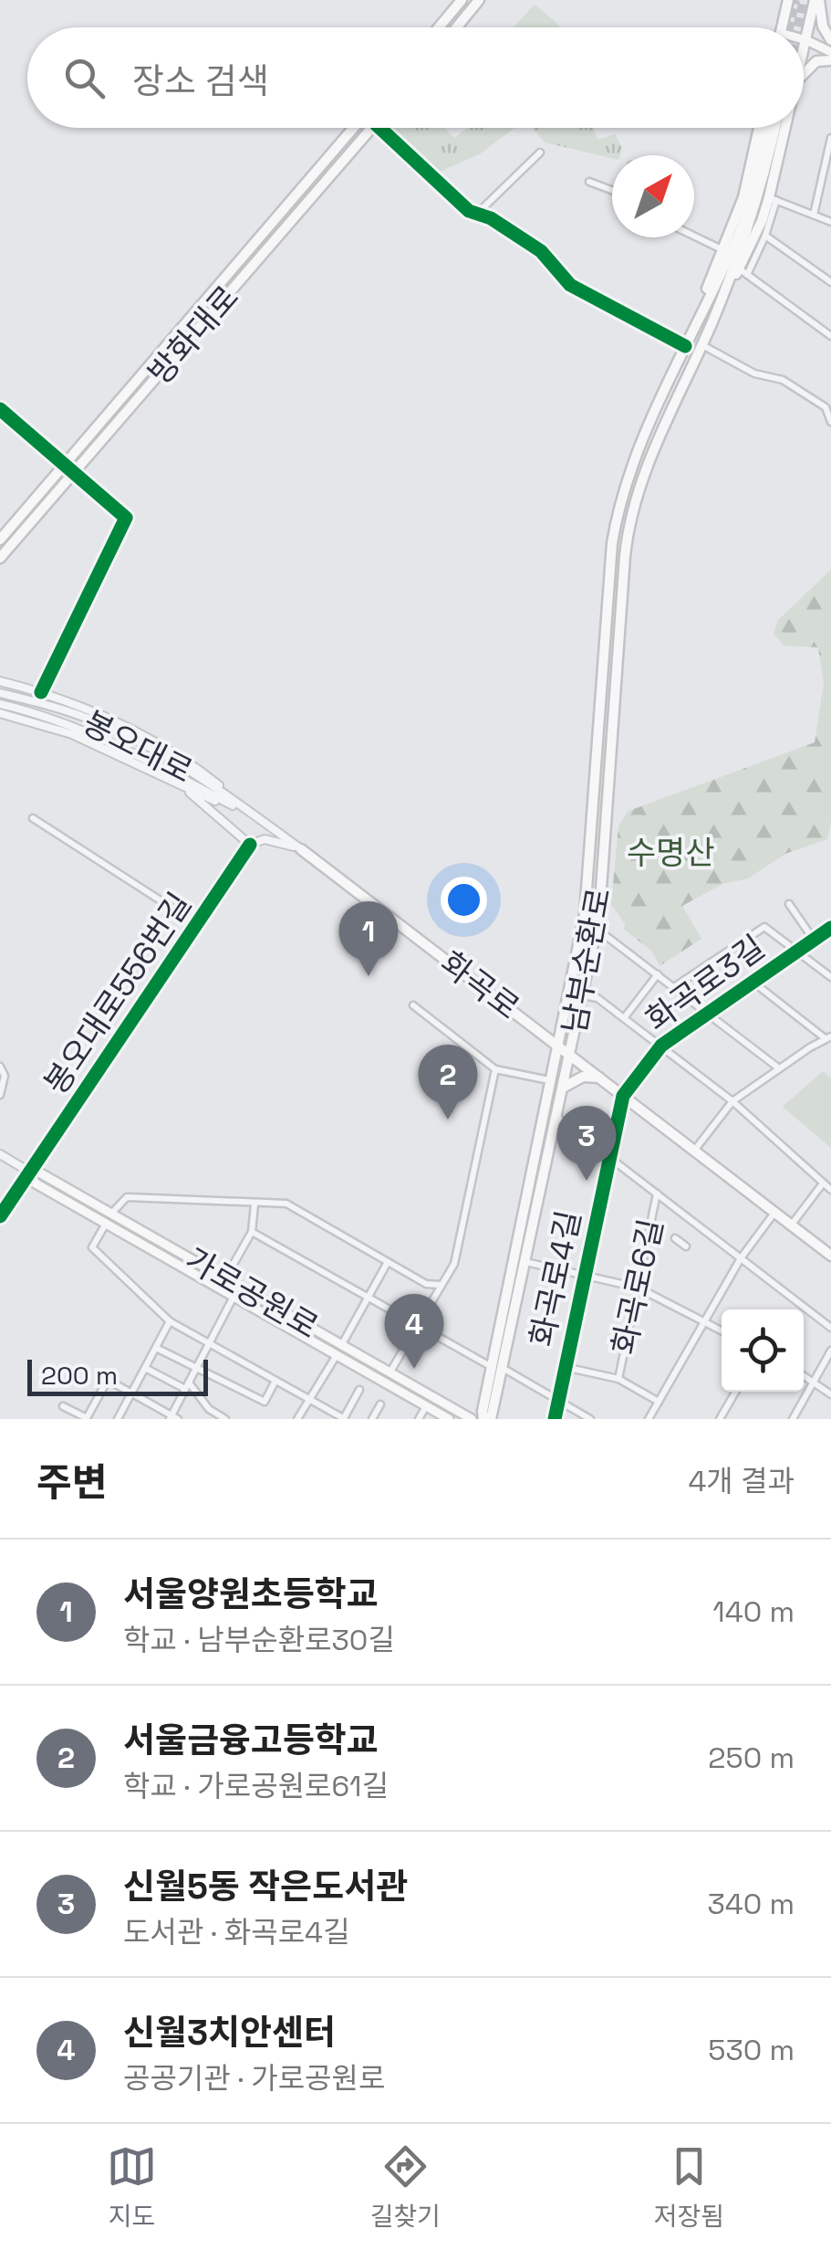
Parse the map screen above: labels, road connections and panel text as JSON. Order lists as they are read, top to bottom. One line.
{"streets":{"main road":["방화대로","남부순환로","화곡로","가로공원로"],"street":["봉오대로","화곡로3길","봉오대로556번길","화곡로4길","화곡로6길"]},"crossings":[["봉오대로","화곡로"],["남부순환로","화곡로"],["화곡로3길","화곡로"],["화곡로3길","화곡로4길"],["화곡로","화곡로4길"],["봉오대로556번길","가로공원로"],["화곡로4길","화곡로6길"]],"parks":["수명산"],"scale_bar":"200 m","north":"top right","page":{"search":"장소 검색","pins":["1","2","3","4"],"scale":"200 m","heading":["주변","4개 결과"],"list":[{"mark":"1","name":"서울양원초등학교","note":"학교 · 남부순환로30길","value":"140 m"},{"mark":"2","name":"서울금융고등학교","note":"학교 · 가로공원로61길","value":"250 m"},{"mark":"3","name":"신월5동 작은도서관","note":"도서관 · 화곡로4길","value":"340 m"},{"mark":"4","name":"신월3치안센터","note":"공공기관 · 가로공원로","value":"530 m"}],"nav":["지도","길찾기","저장됨"]}}
